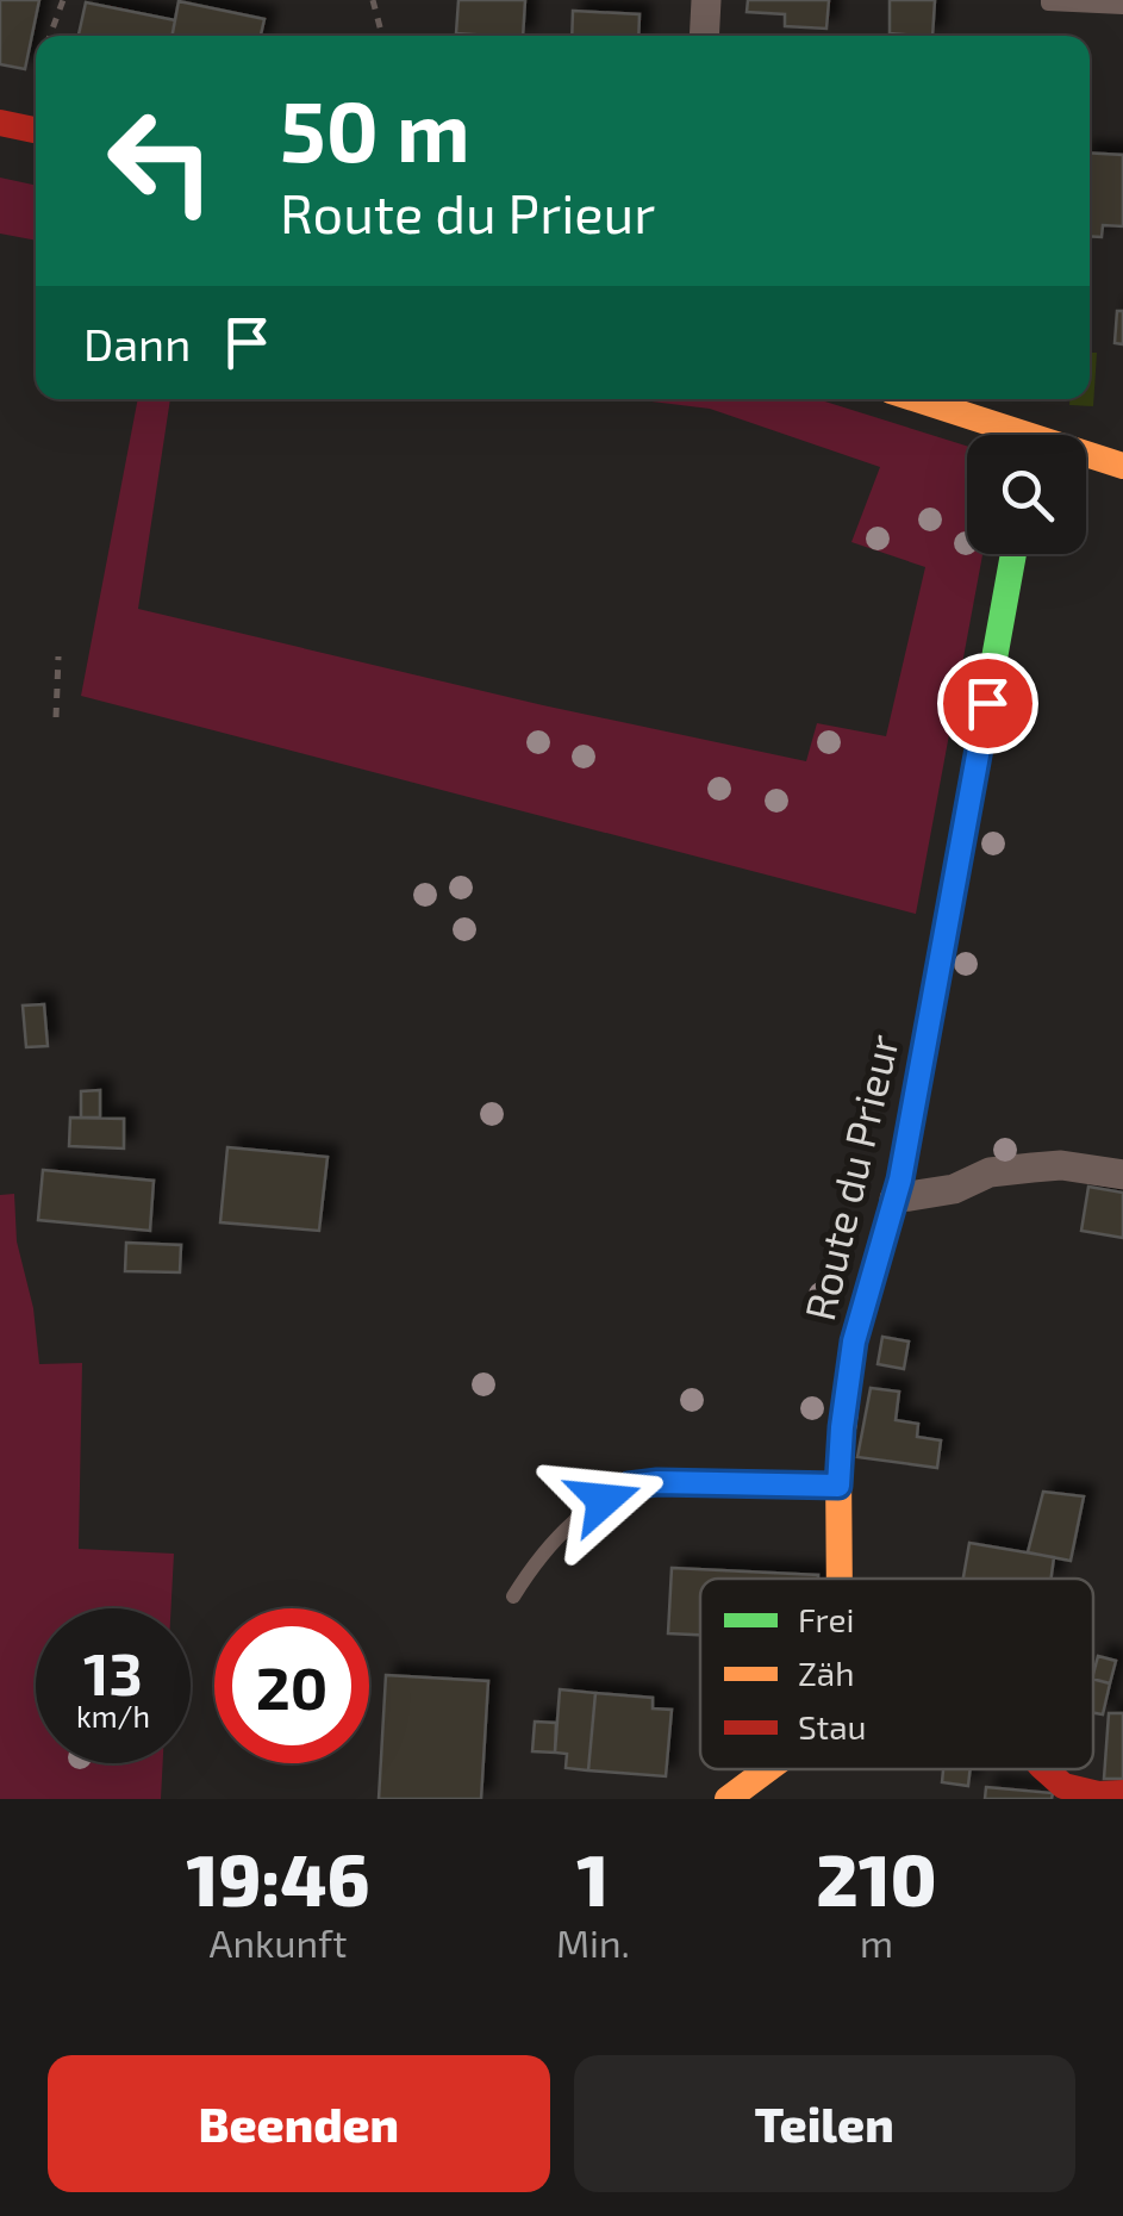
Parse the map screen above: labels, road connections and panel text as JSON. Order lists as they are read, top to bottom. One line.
{"streets":{"street":["Route du Prieur"]},"legend":["Frei","Zäh","Stau"],"page":{"turn":["50 m","Route du Prieur"],"then":"Dann","speed":"13 km/h","limit":"20","eta":["19:46","Ankunft","1","Min.","210","m"],"buttons":["Beenden","Teilen"]}}
